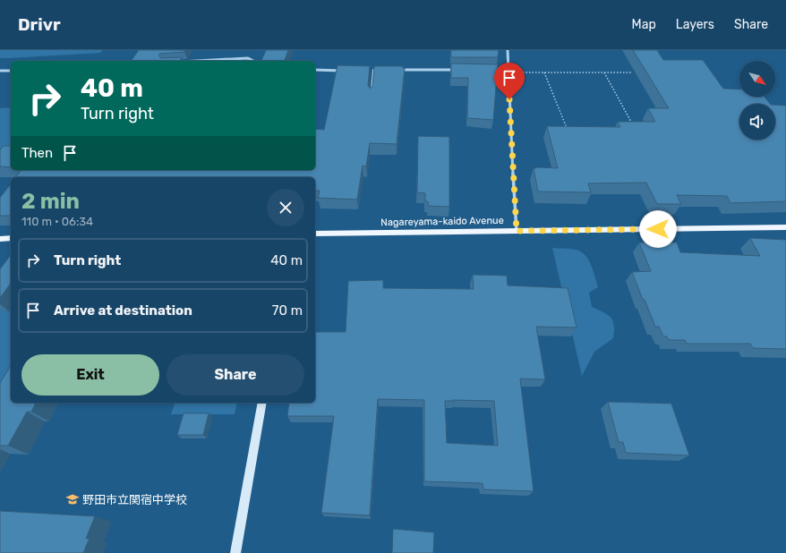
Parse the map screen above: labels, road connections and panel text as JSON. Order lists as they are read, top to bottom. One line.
{"streets":{"main road":["Nagareyama-kaido Avenue"]},"places":{"school or university":["野田市立関宿中学校"]},"north":"bottom right","page":{"header":"Drivr","nav":["Map","Layers","Share"],"turn":["40 m","Turn right"],"then":"Then","heading":["2 min","110 m · 06:34"],"list":[{"name":"Turn right","value":"40 m"},{"name":"Arrive at destination","value":"70 m"}],"buttons":["Exit","Share"]}}
